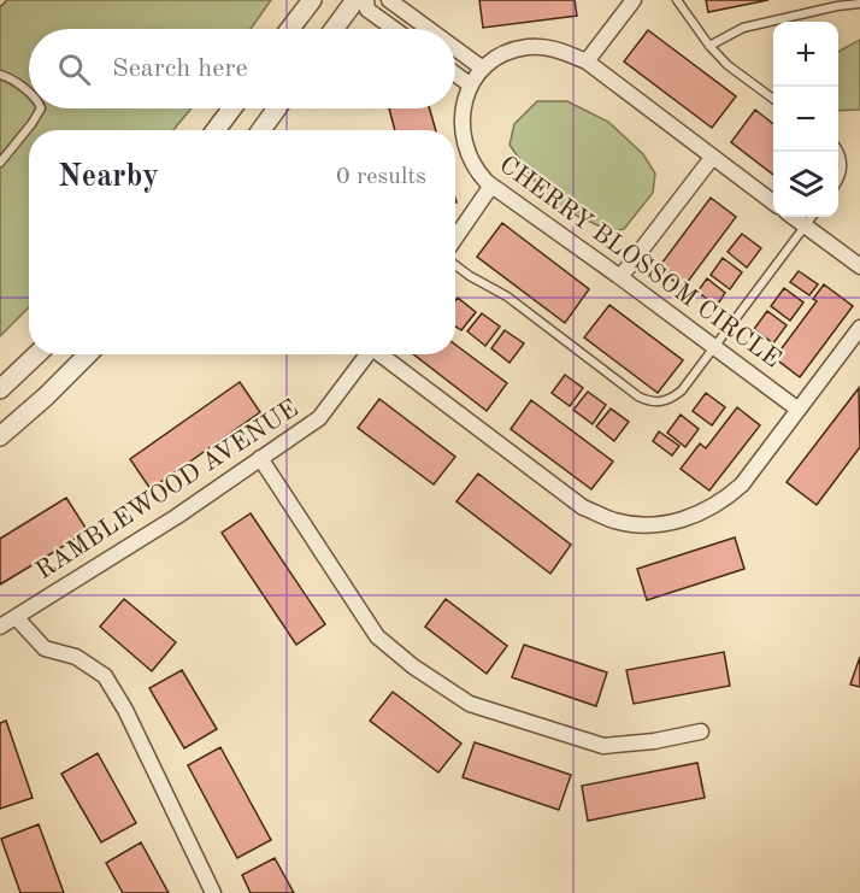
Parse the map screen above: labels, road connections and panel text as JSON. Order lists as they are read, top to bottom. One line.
{"streets":{"street":["CHERRY BLOSSOM CIRCLE","RAMBLEWOOD AVENUE"]},"page":{"map_buttons":["+","−"],"search":"Search here","heading":["Nearby","0 results"]}}
